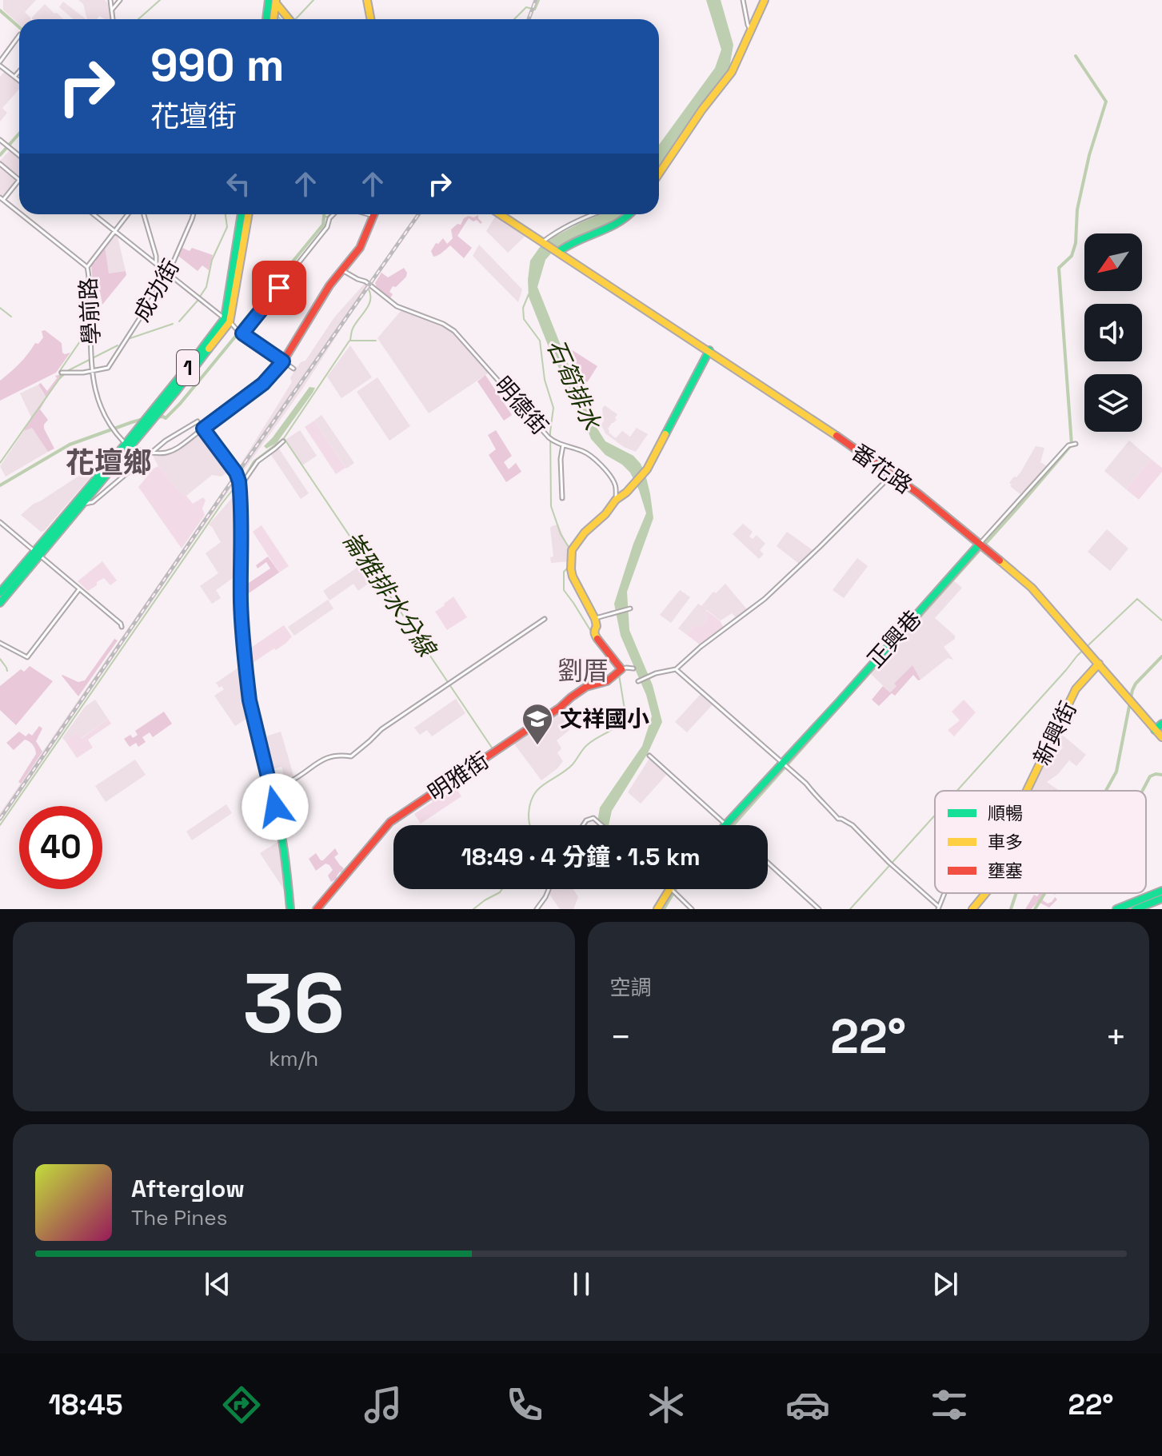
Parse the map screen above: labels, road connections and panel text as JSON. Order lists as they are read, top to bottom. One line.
{"streets":{"main road":["1","番花路","正興巷","新興街","明雅街"],"street":["成功街","學前路","明德街"]},"crossings":[["成功街","學前路"],["學前路","1"],["番花路","正興巷"],["番花路","新興街"]],"districts":["花壇鄉","劉厝"],"water":["石筍排水","崙雅排水分線"],"places":{"school or university":["文祥國小"]},"legend":["順暢","車多","壅塞"],"north":"bottom left","page":{"turn":["990 m","花壇街"],"limit":"40","trip":"18:49 · 4 分鐘 · 1.5 km","tile":[["36","km/h"],"空調"],"heat":["−","22°","+"],"song":["Afterglow","The Pines"],"tabs":["18:45","22°"]}}
